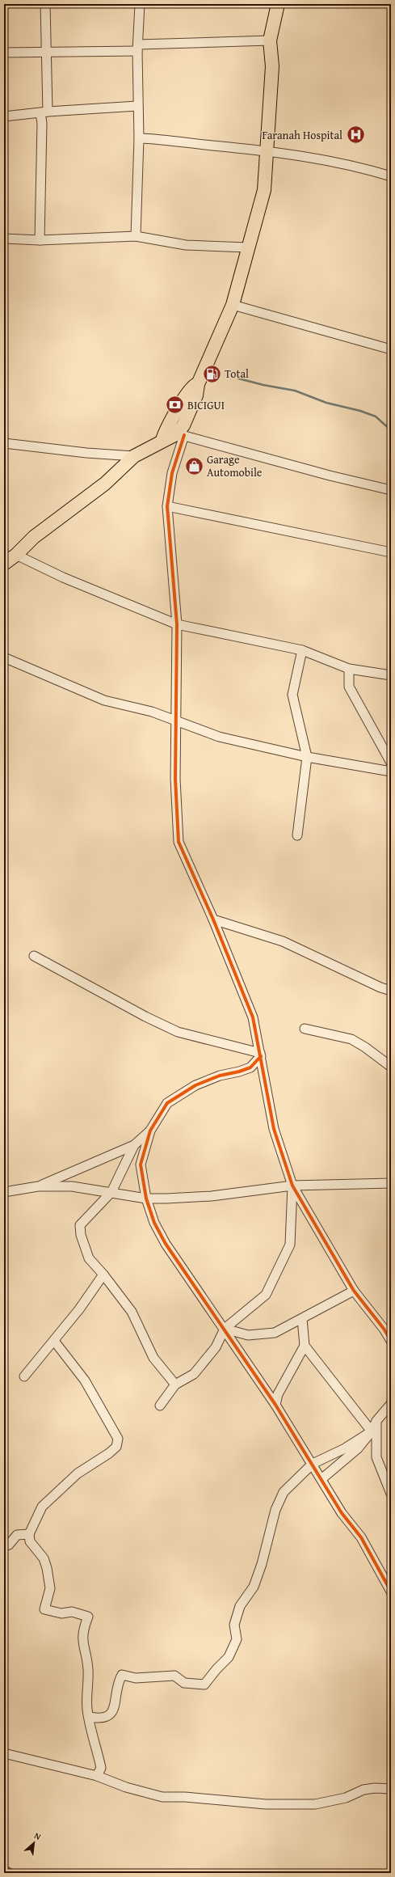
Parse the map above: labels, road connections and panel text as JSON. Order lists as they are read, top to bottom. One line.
{"places":{"hospital":["Faranah Hospital"],"fuel station":["Total"],"bank":["BICIGUI"],"shop":["Garage Automobile"]},"north":"top right"}
